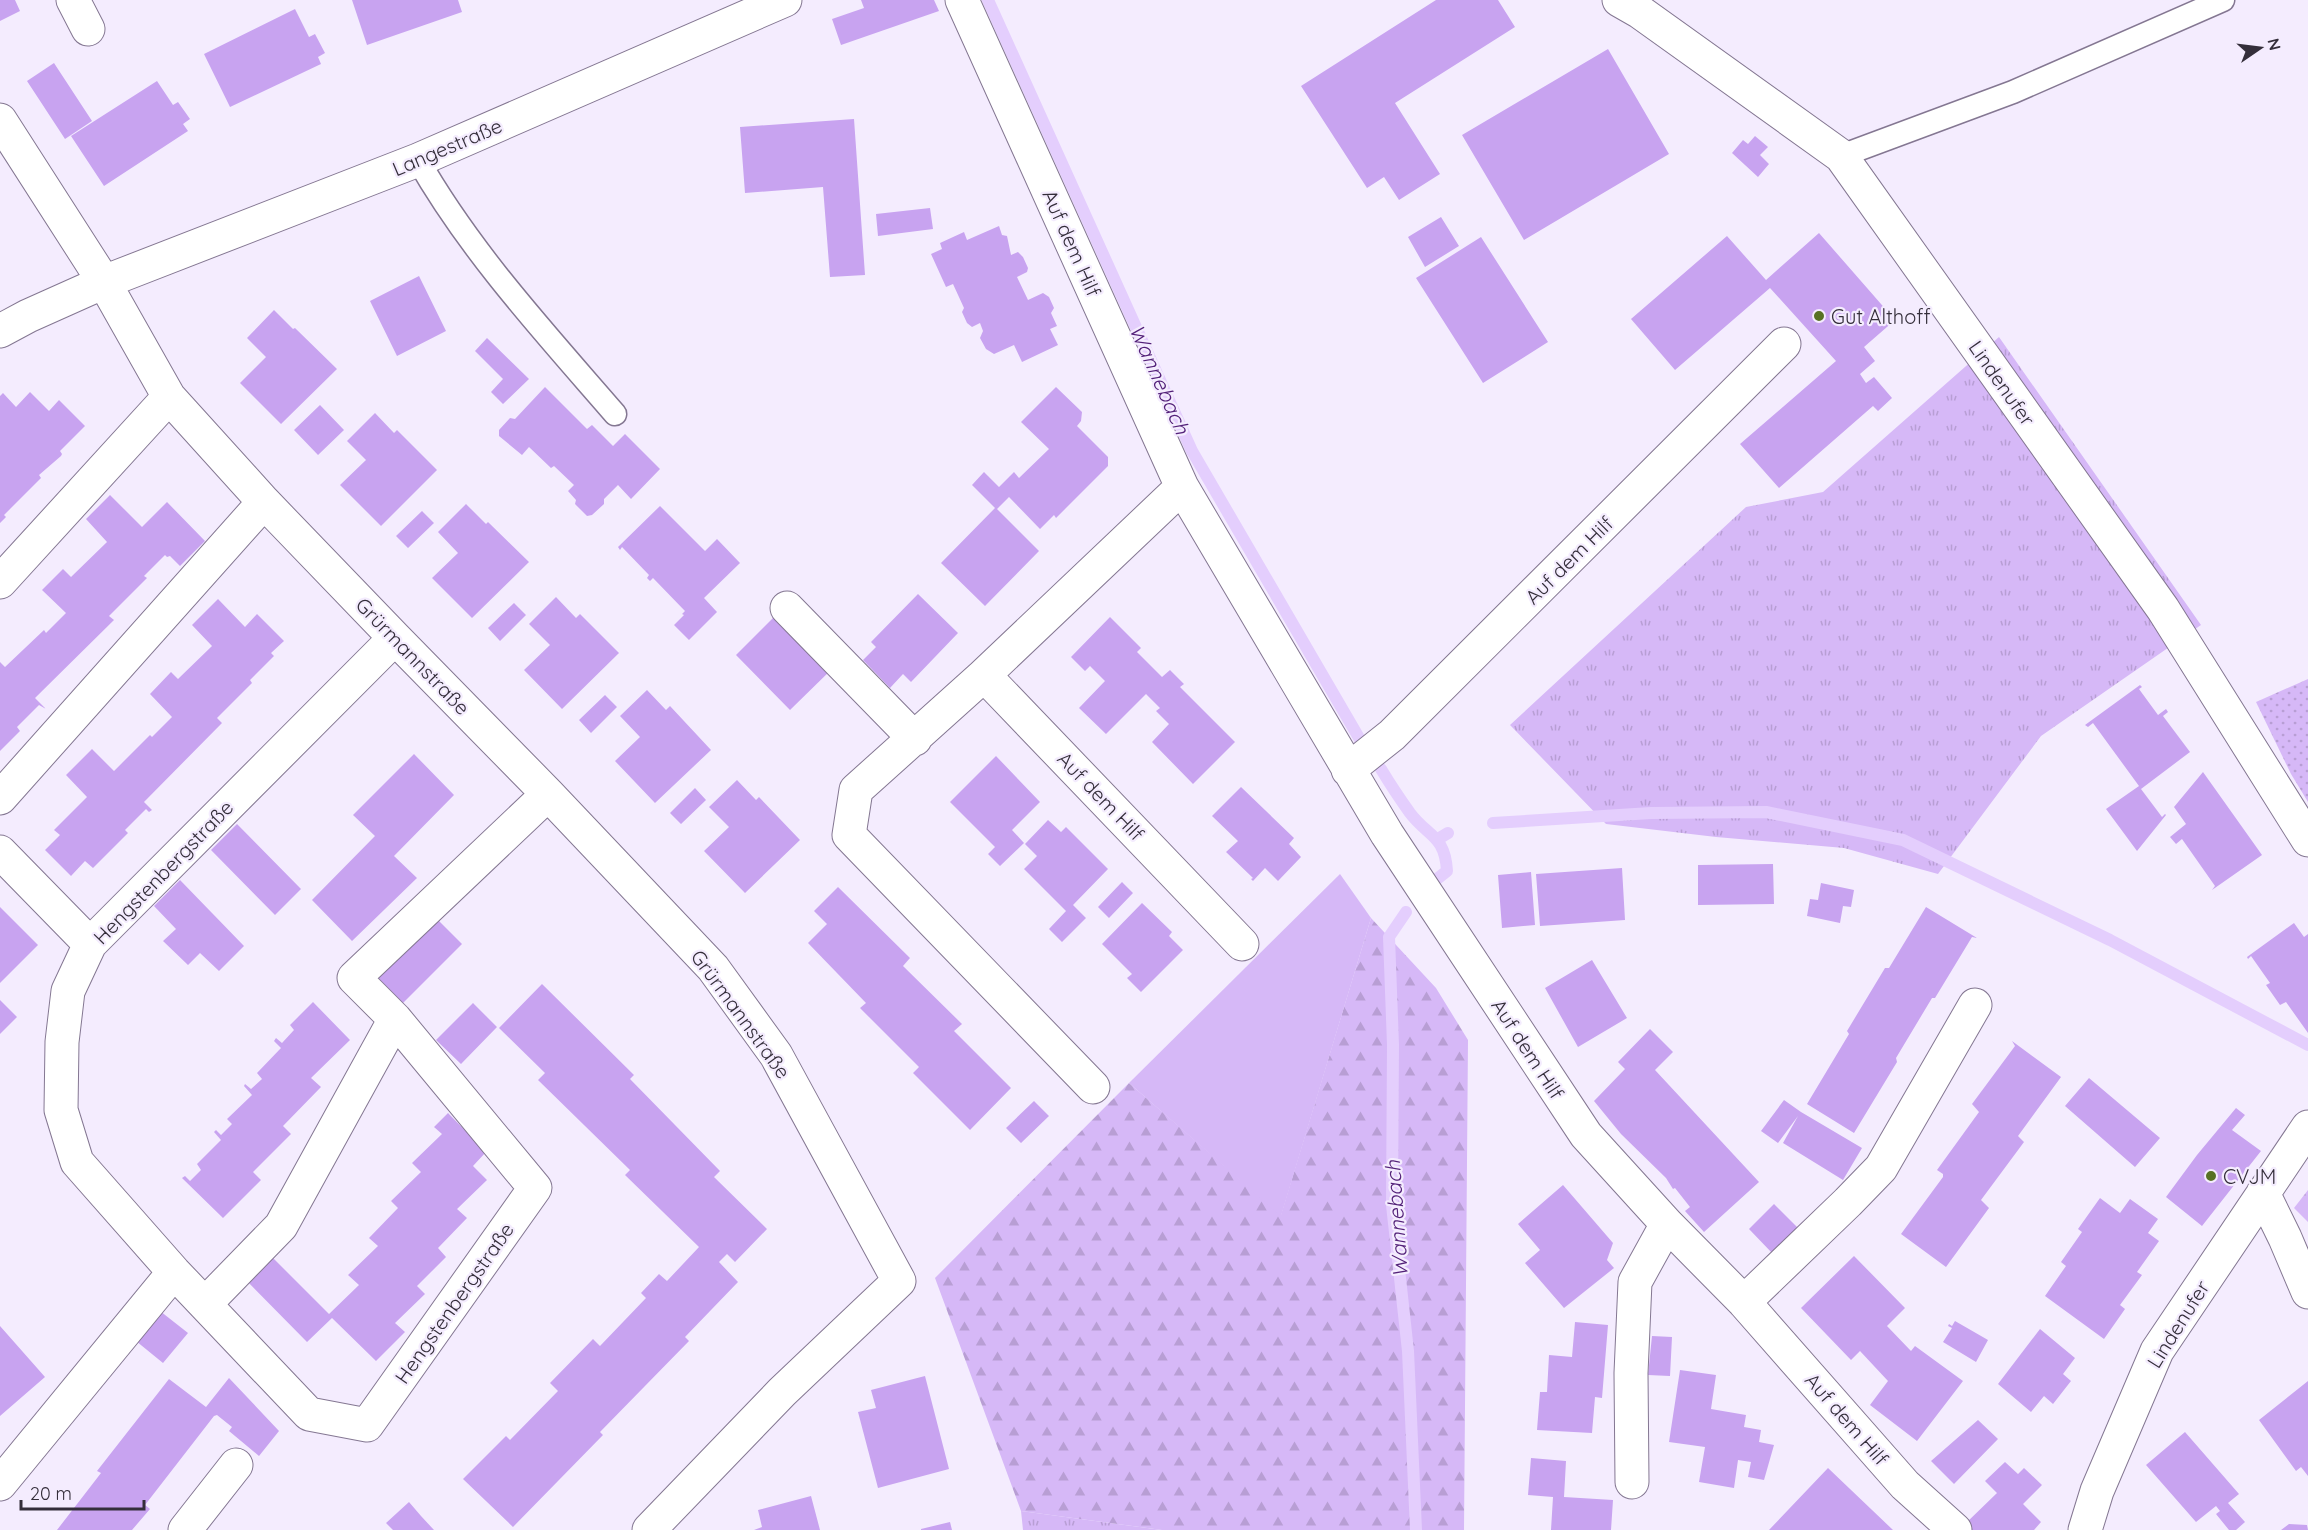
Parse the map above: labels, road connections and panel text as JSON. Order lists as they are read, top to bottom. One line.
{"streets":{"street":["Langestraße","Auf dem Hilf","Lindenufer","Grürmannstraße","Hengstenbergstraße"]},"crossings":[["Langestraße","Grürmannstraße"],["Grürmannstraße","Hengstenbergstraße"]],"water":["Wannebach"],"places":["Gut Althoff","CVJM"],"scale_bar":"20 m","north":"right"}
